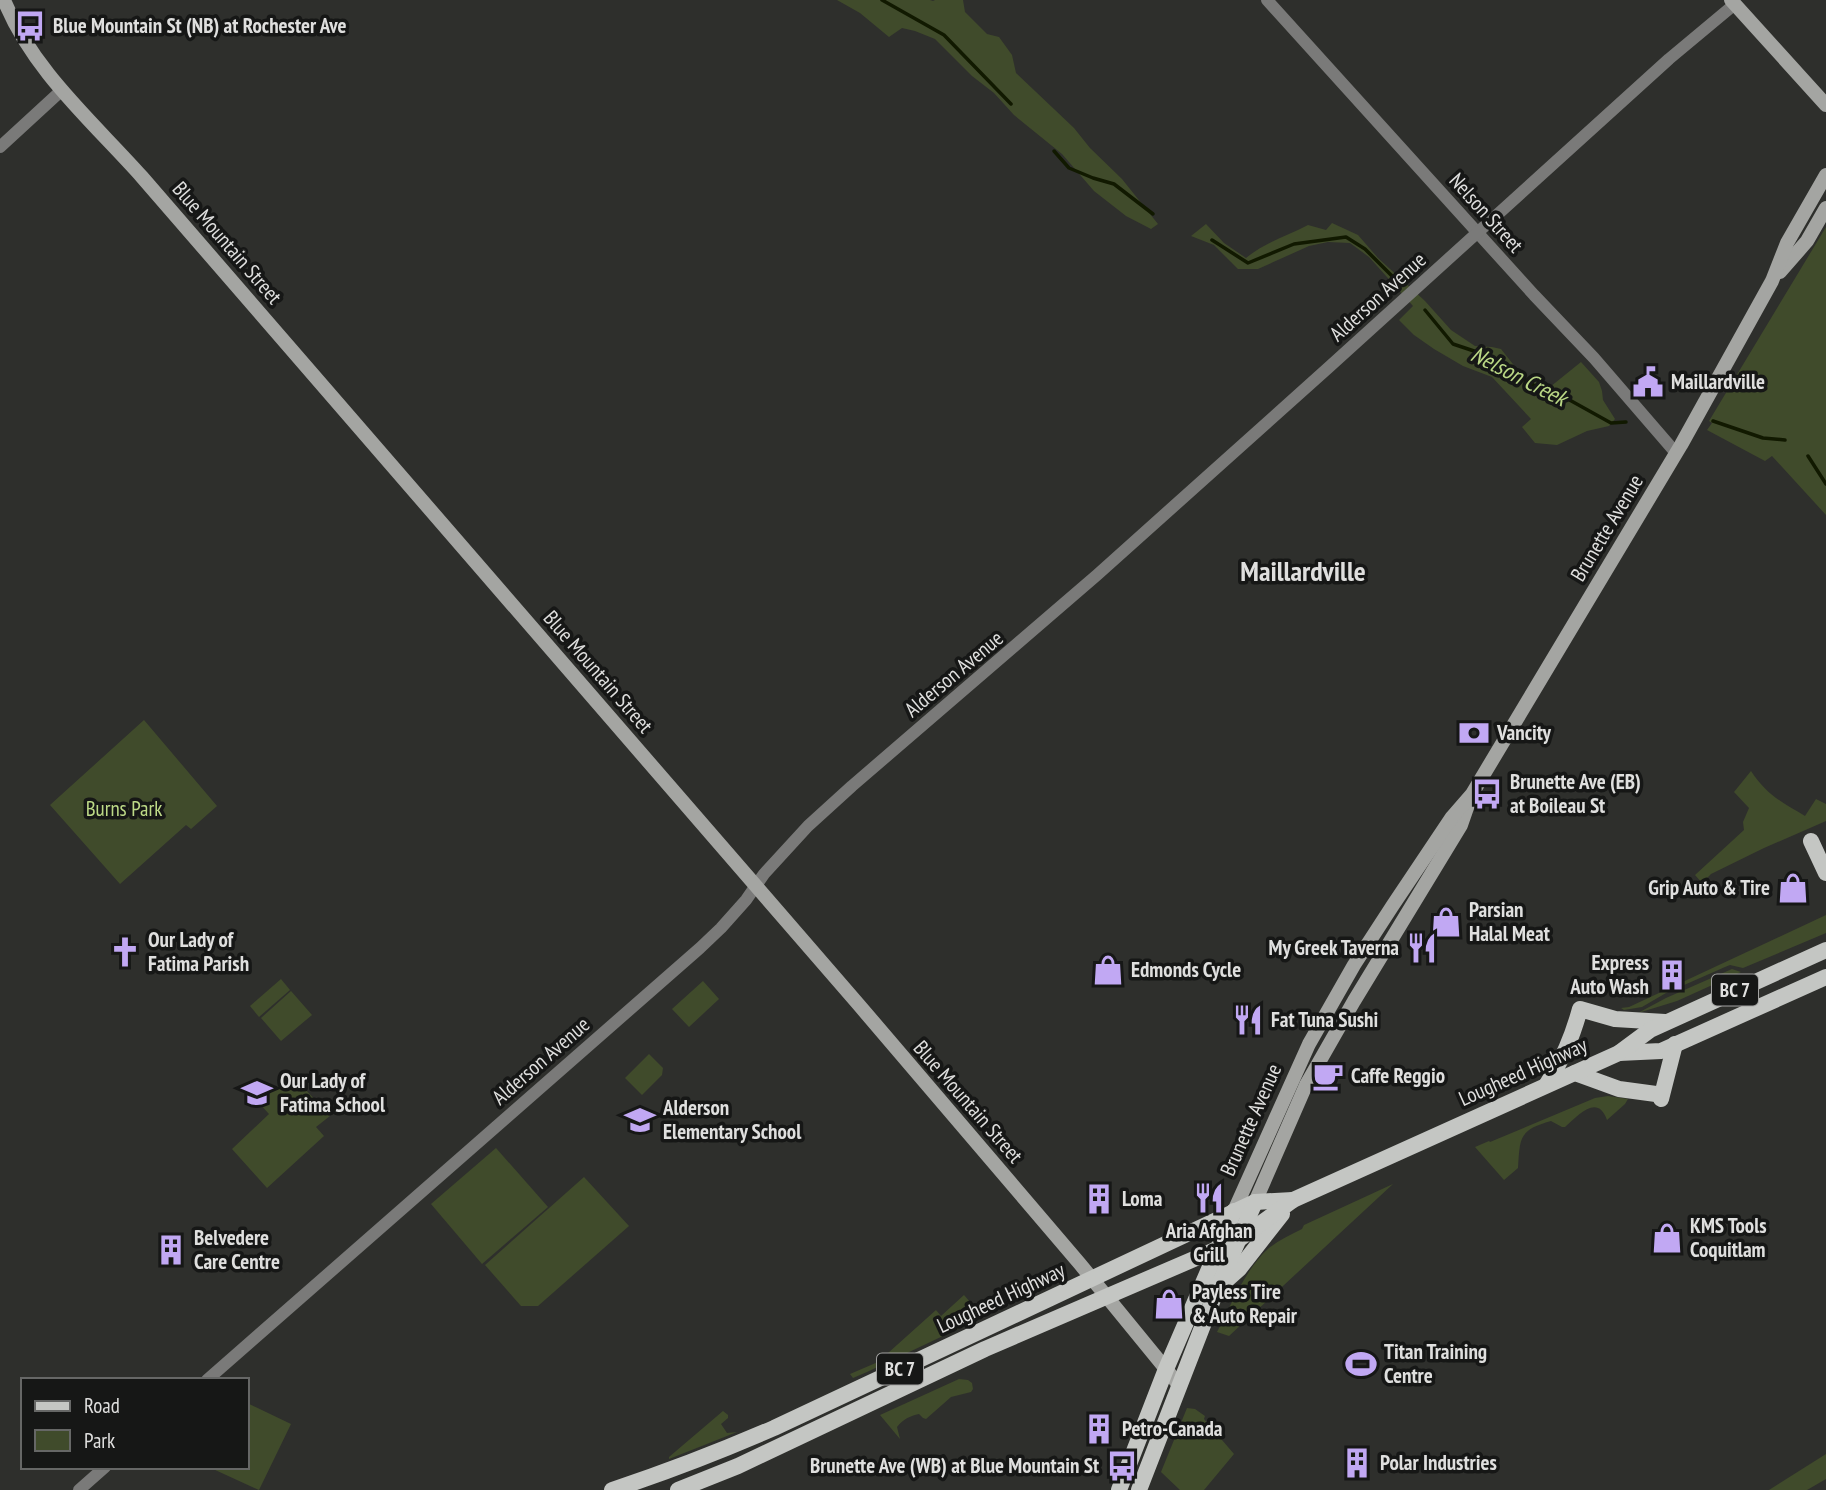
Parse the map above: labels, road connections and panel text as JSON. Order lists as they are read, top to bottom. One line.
{"streets":{"main road":["Blue Mountain Street","Brunette Avenue","BC 7","Lougheed Highway"],"street":["Nelson Street","Alderson Avenue"]},"crossings":[["Nelson Street","Alderson Avenue"],["Nelson Street","Brunette Avenue"],["Blue Mountain Street","Alderson Avenue"],["Blue Mountain Street","Brunette Avenue"],["Blue Mountain Street","Lougheed Highway"],["Brunette Avenue","Lougheed Highway"]],"districts":["Maillardville"],"water":["Nelson Creek"],"parks":["Burns Park"],"places":{"bus stop":["Blue Mountain St (NB) at Rochester Ave","Brunette Ave (EB) at Boileau St","Brunette Ave (WB) at Blue Mountain St"],"public building":["Maillardville"],"bank":["Vancity"],"shop":["Grip Auto & Tire","Parsian Halal Meat","Edmonds Cycle","KMS Tools Coquitlam","Payless Tire & Auto Repair"],"restaurant":["My Greek Taverna","Fat Tuna Sushi","Aria Afghan Grill"],"church":["Our Lady of Fatima Parish"],"building":["Express Auto Wash","Loma","Belvedere Care Centre","Petro-Canada","Polar Industries"],"cafe":["Caffe Reggio"],"school or university":["Our Lady of Fatima School","Alderson Elementary School"],"sports":["Titan Training Centre"]},"legend":["Road","Park"]}
